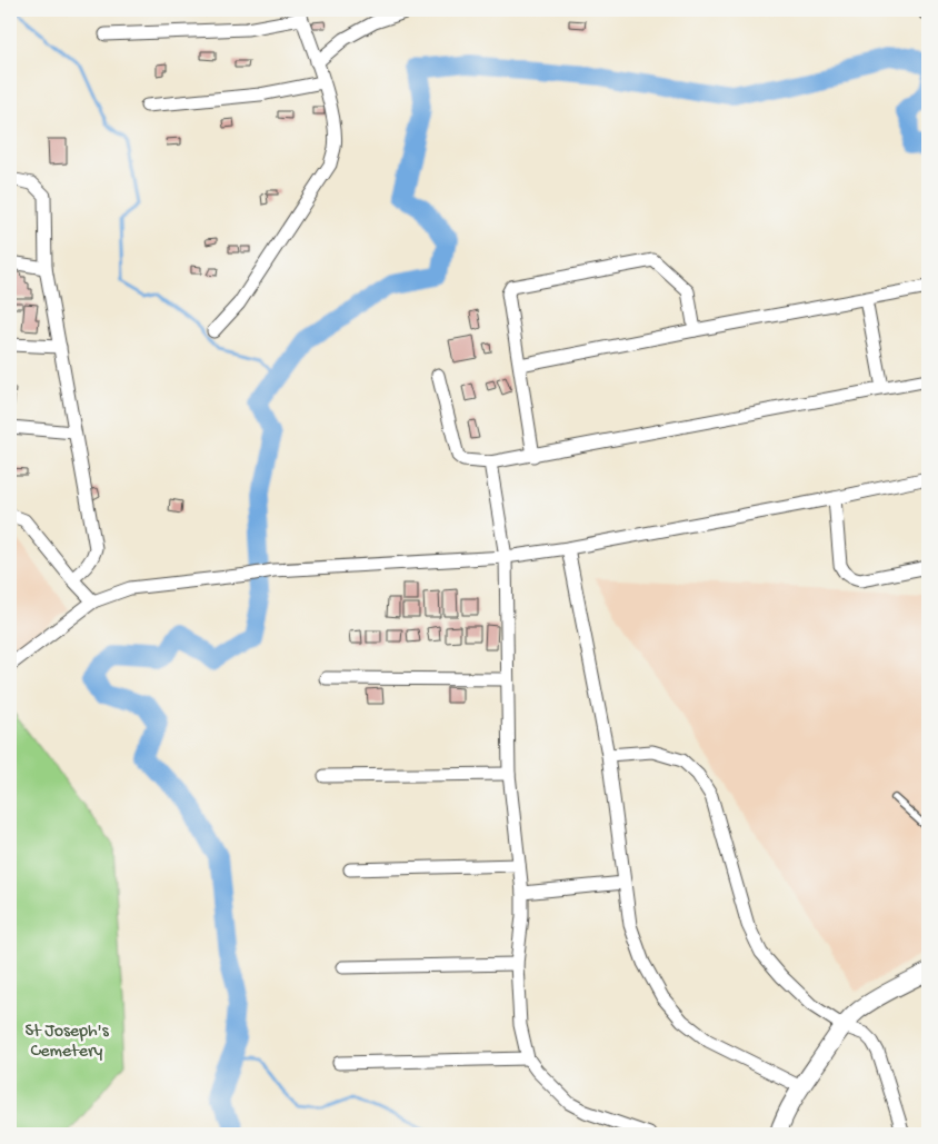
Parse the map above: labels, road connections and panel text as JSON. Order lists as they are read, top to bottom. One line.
{"parks":["St Joseph's Cemetery"]}
